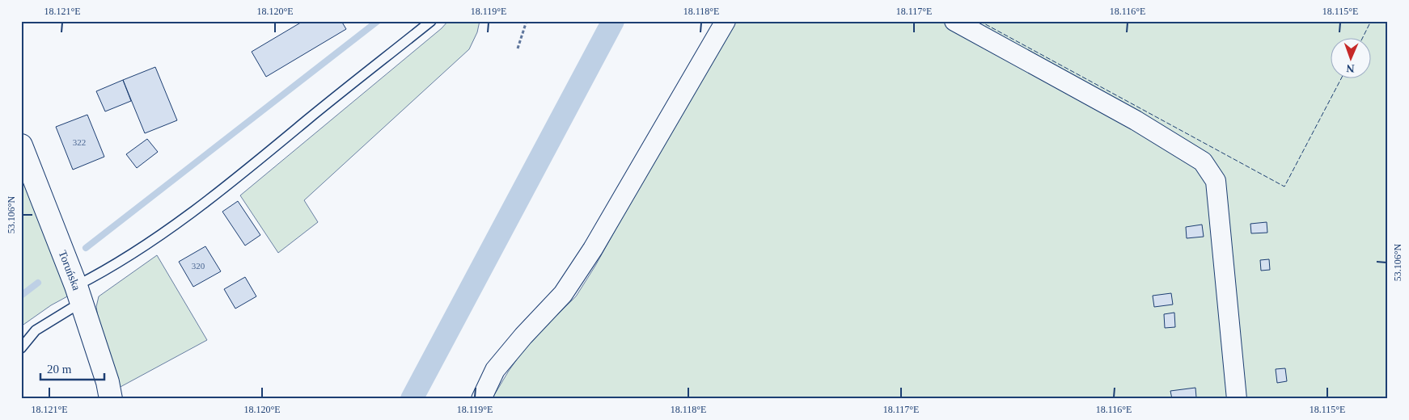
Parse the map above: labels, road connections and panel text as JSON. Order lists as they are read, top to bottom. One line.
{"streets":{"street":["Toruńska"]},"house_numbers":["322","320"],"scale_bar":"20 m","north":"bottom","coordinates":["18.121°E","18.120°E","18.119°E","18.118°E","18.117°E","18.116°E","18.115°E","53.106°N"]}
